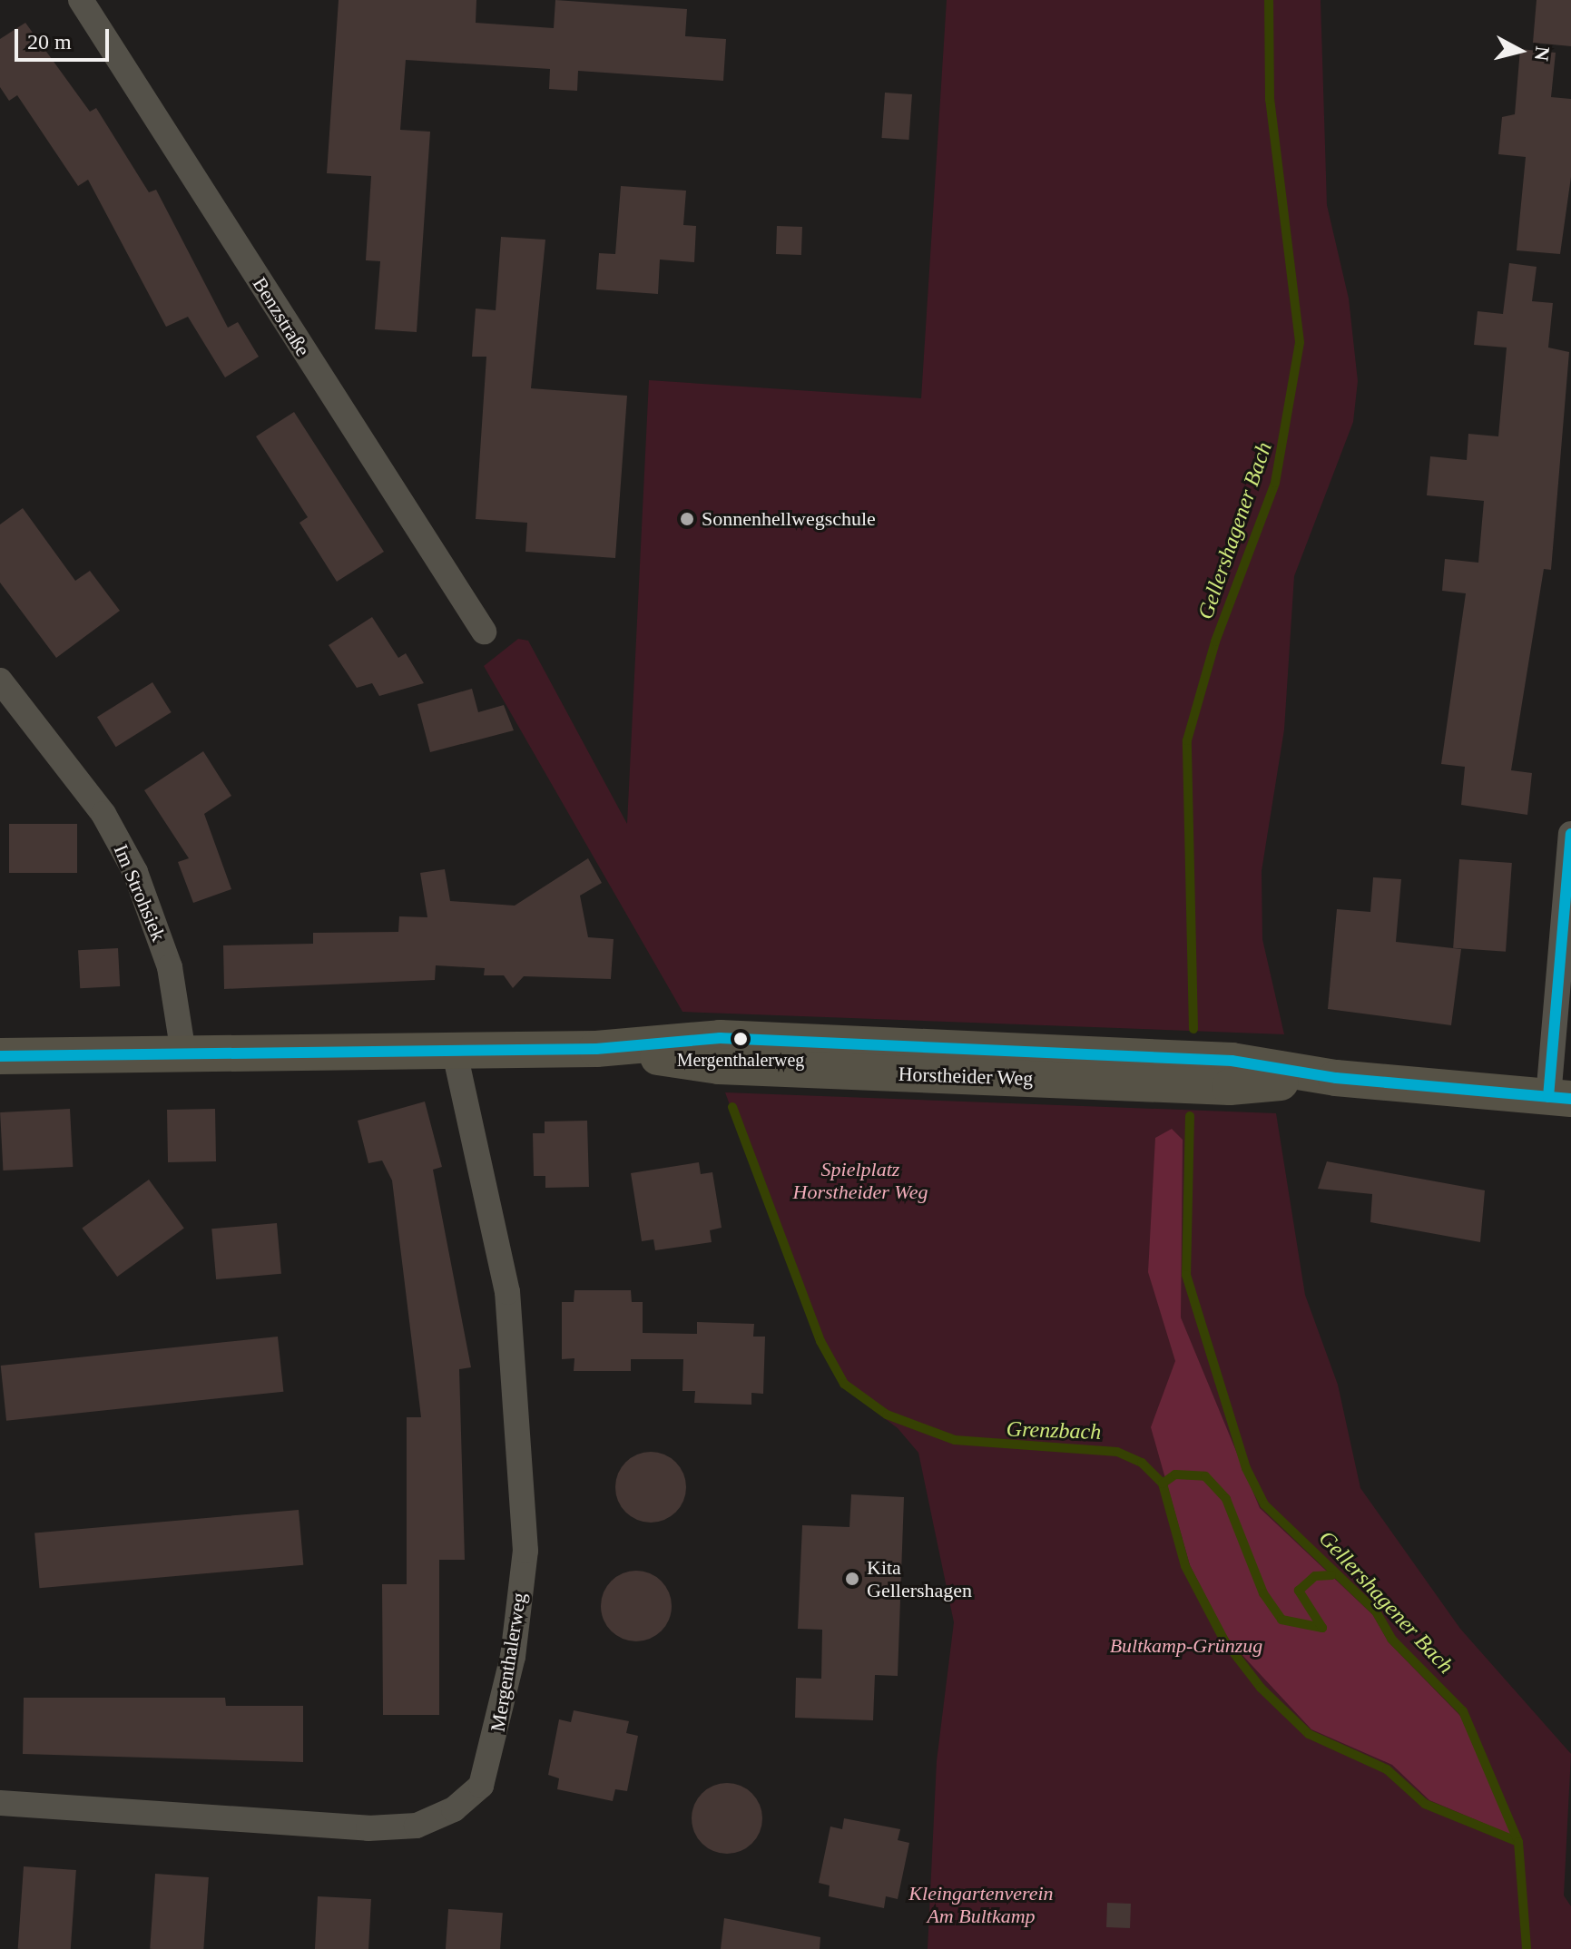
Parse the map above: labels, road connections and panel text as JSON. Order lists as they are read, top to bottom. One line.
{"streets":{"street":["Benzstraße","Im Strohsiek","Horstheider Weg","Mergenthalerweg"]},"crossings":[["Im Strohsiek","Horstheider Weg"],["Horstheider Weg","Mergenthalerweg"]],"water":["Gellershagener Bach","Grenzbach"],"parks":["Spielplatz Horstheider Weg","Bultkamp-Grünzug","Kleingartenverein Am Bultkamp"],"places":["Sonnenhellwegschule","Mergenthalerweg","Kita Gellershagen"],"scale_bar":"20 m","north":"right"}
